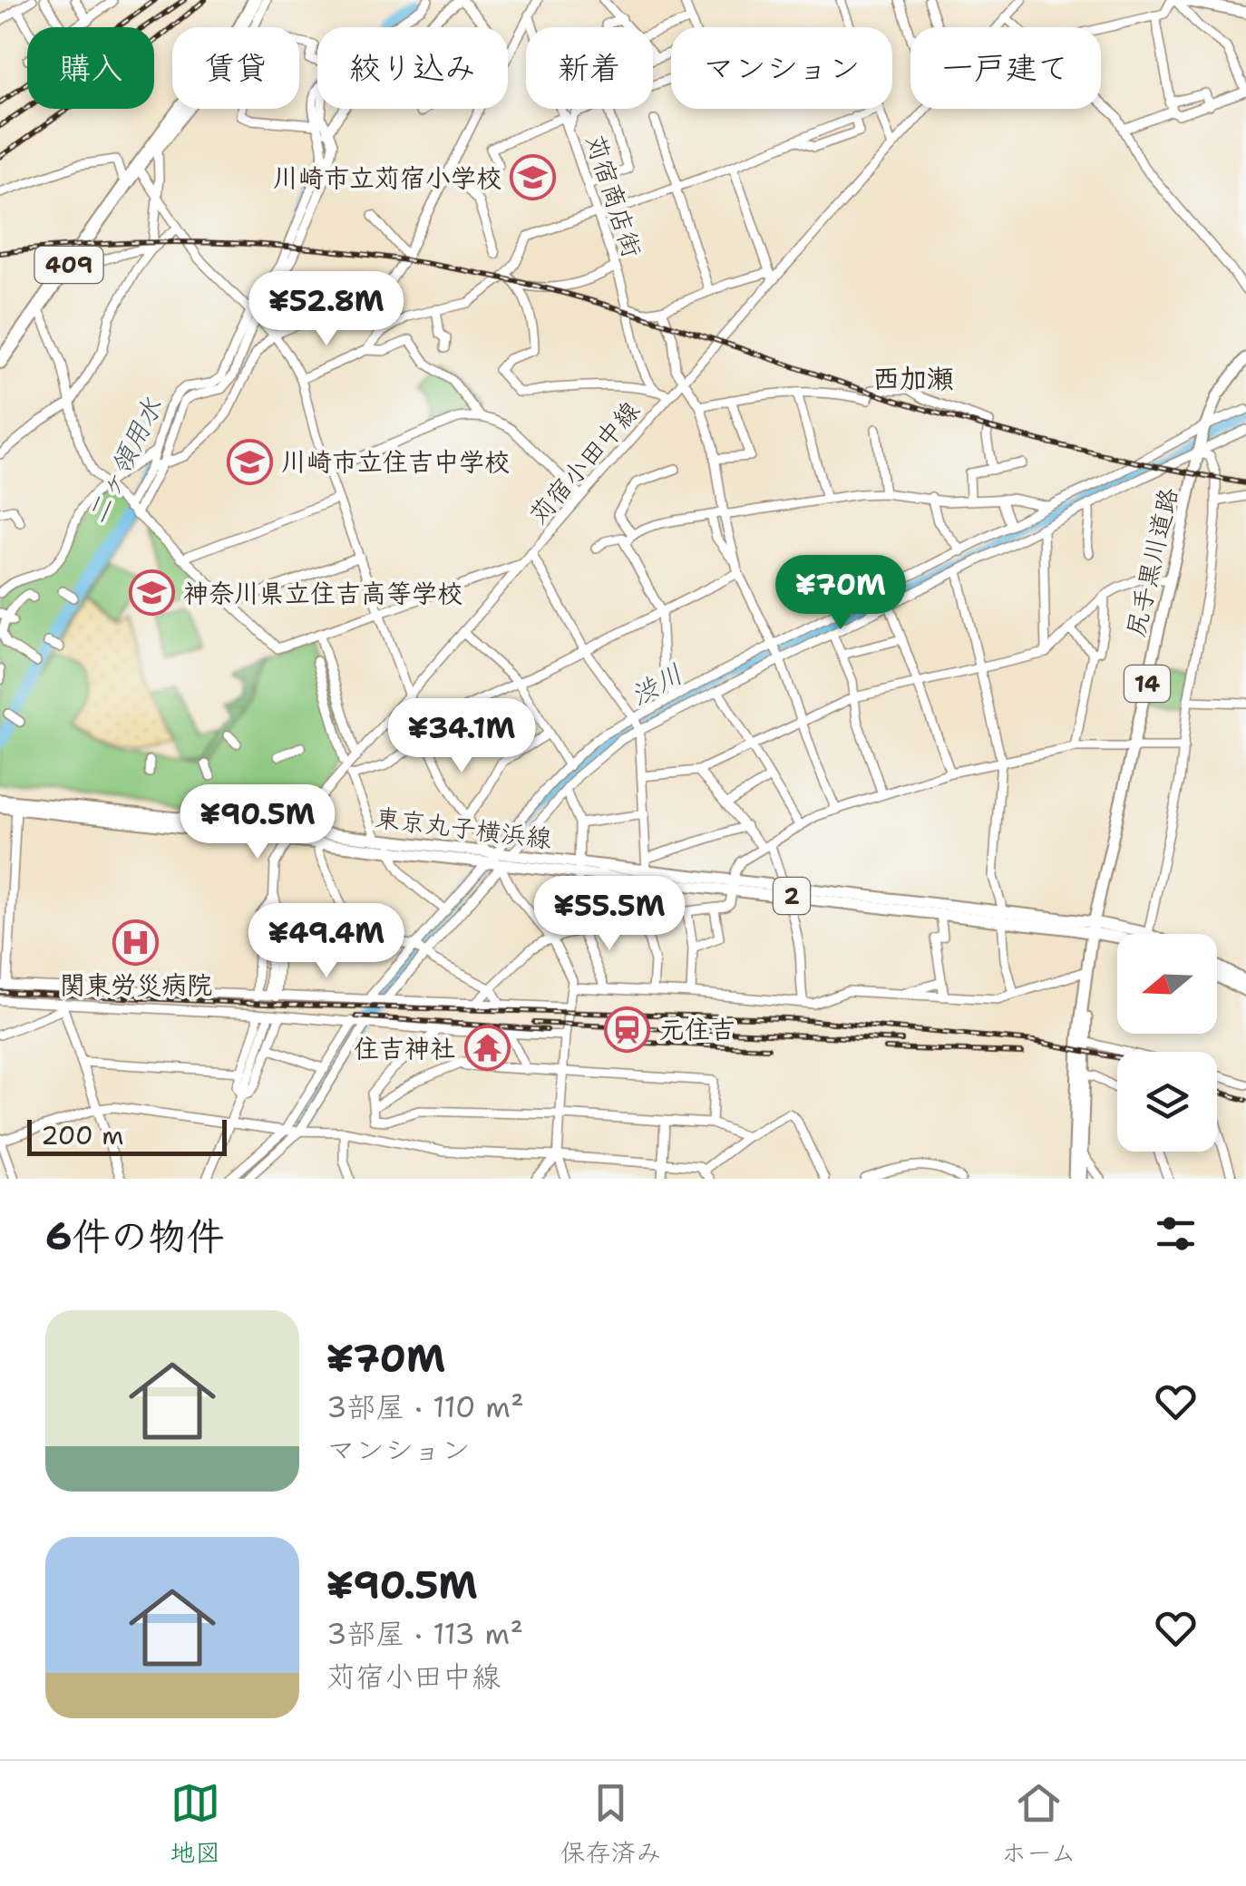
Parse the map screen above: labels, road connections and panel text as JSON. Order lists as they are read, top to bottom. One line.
{"streets":{"highway":["409"],"main road":["尻手黒川道路","14","東京丸子横浜線","2"],"street":["苅宿商店街","苅宿小田中線"]},"crossings":[["苅宿小田中線","東京丸子横浜線"],["苅宿小田中線","2"],["尻手黒川道路","東京丸子横浜線"],["東京丸子横浜線","2"]],"districts":["西加瀬"],"water":["二ヶ領用水","渋川"],"places":{"school or university":["川崎市立苅宿小学校","川崎市立住吉中学校","神奈川県立住吉高等学校"],"hospital":["関東労災病院"],"station":["元住吉"],"temple":["住吉神社"]},"scale_bar":"200 m","north":"left","page":{"chip":["購入","賃貸","絞り込み","新着","マンション","一戸建て"],"price":["¥52.8M","¥70M","¥34.1M","¥90.5M","¥55.5M","¥49.4M"],"scale":"200 m","heading":"6件の物件","list":[{"name":"¥70M","note":"3部屋 · 110 m² · マンション"},{"name":"¥90.5M","note":"3部屋 · 113 m² · 苅宿小田中線"}],"tabs":["地図","保存済み","ホーム"]}}
